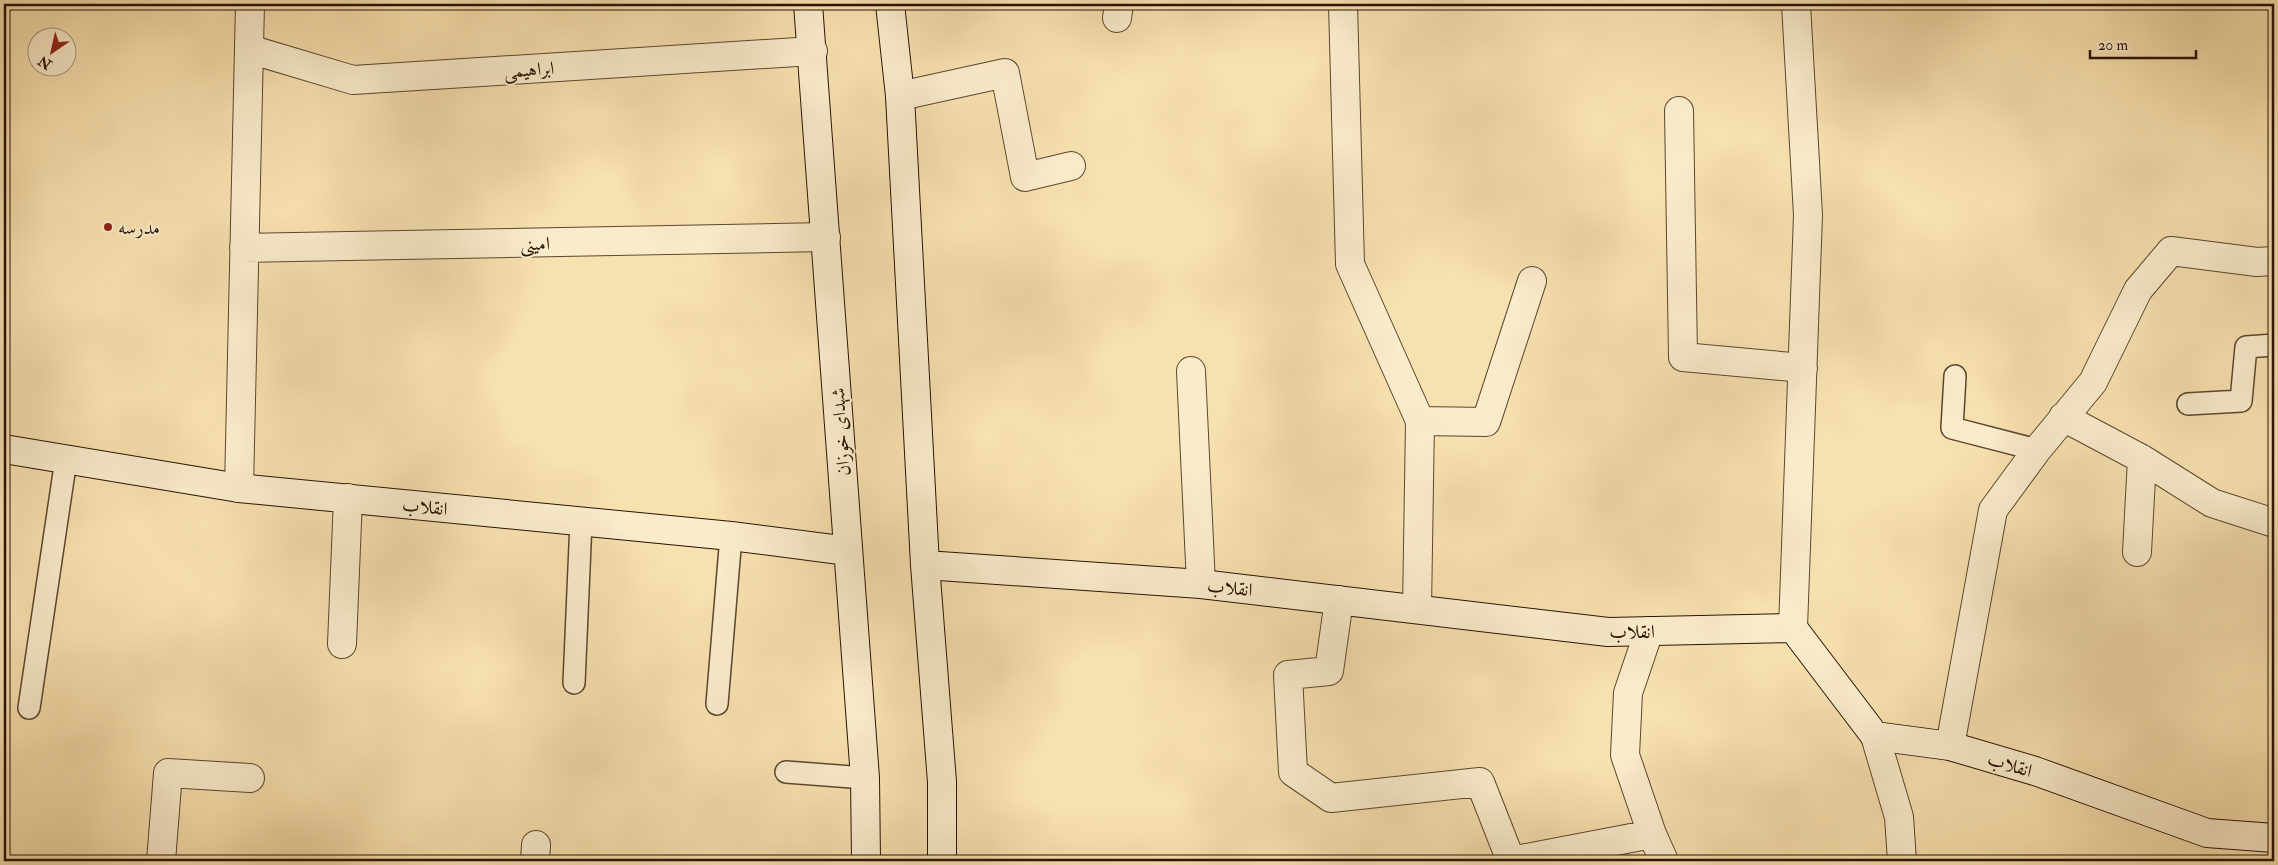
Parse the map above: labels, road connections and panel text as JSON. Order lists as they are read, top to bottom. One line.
{"streets":{"street":["ابراهیمی","امینی","شهدای خوزان","انقلاب"]},"crossings":[["ابراهیمی","شهدای خوزان"],["امینی","شهدای خوزان"],["شهدای خوزان","انقلاب"]],"places":["مدرسه"],"scale_bar":"20 m","north":"bottom left"}
